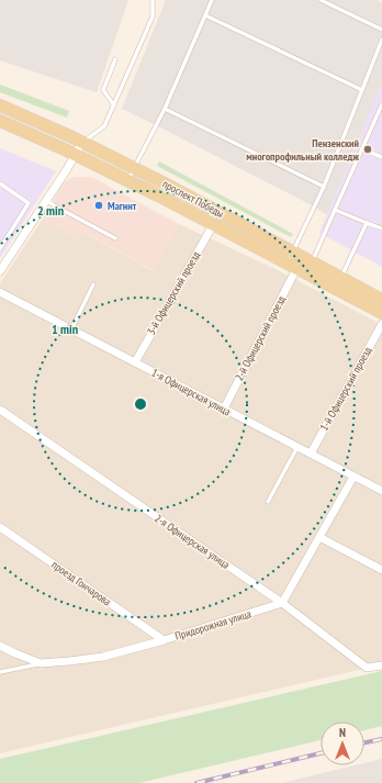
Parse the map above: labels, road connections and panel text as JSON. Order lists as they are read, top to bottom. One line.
{"streets":{"main road":["проспект Победы"],"street":["3-й Офицерский проезд","2-й Офицерский проезд","1-й Офицерский проезд","1-я Офицерская улица","2-я Офицерская улица","проезд Гончарова","Придорожная улица"]},"crossings":[["проспект Победы","3-й Офицерский проезд"],["проспект Победы","2-й Офицерский проезд"],["3-й Офицерский проезд","1-я Офицерская улица"],["2-й Офицерский проезд","1-я Офицерская улица"],["1-й Офицерский проезд","1-я Офицерская улица"],["2-я Офицерская улица","Придорожная улица"],["проезд Гончарова","Придорожная улица"]],"places":["Пензенский многопрофильный колледж","Магнит"],"north":"top","rings":["2 min","1 min"]}
